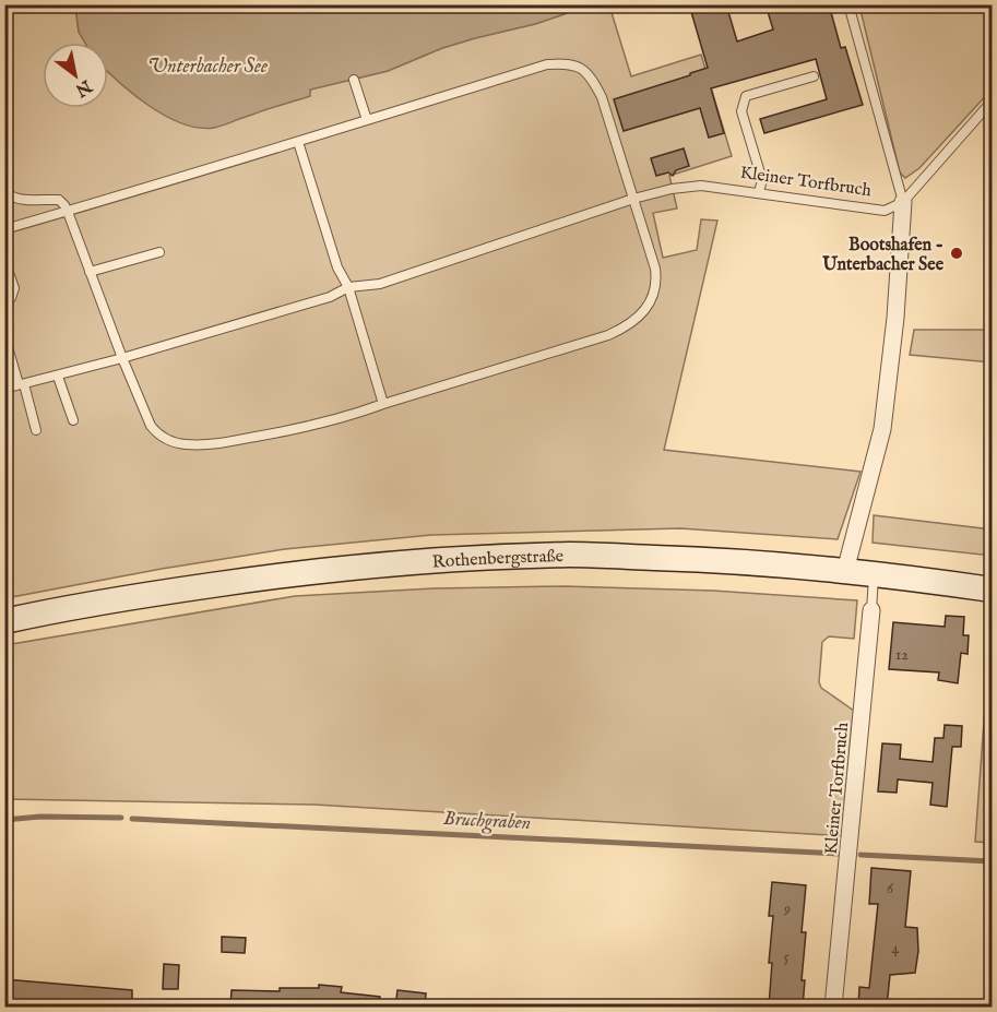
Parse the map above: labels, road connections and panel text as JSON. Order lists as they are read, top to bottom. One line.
{"streets":{"main road":["Rothenbergstraße"],"street":["Kleiner Torfbruch"]},"crossings":[["Kleiner Torfbruch","Rothenbergstraße"]],"water":["Unterbacher See","Bruchgraben"],"places":["Bootshafen - Unterbacher See"],"house_numbers":["12","6","9","4","5"],"north":"bottom right"}
